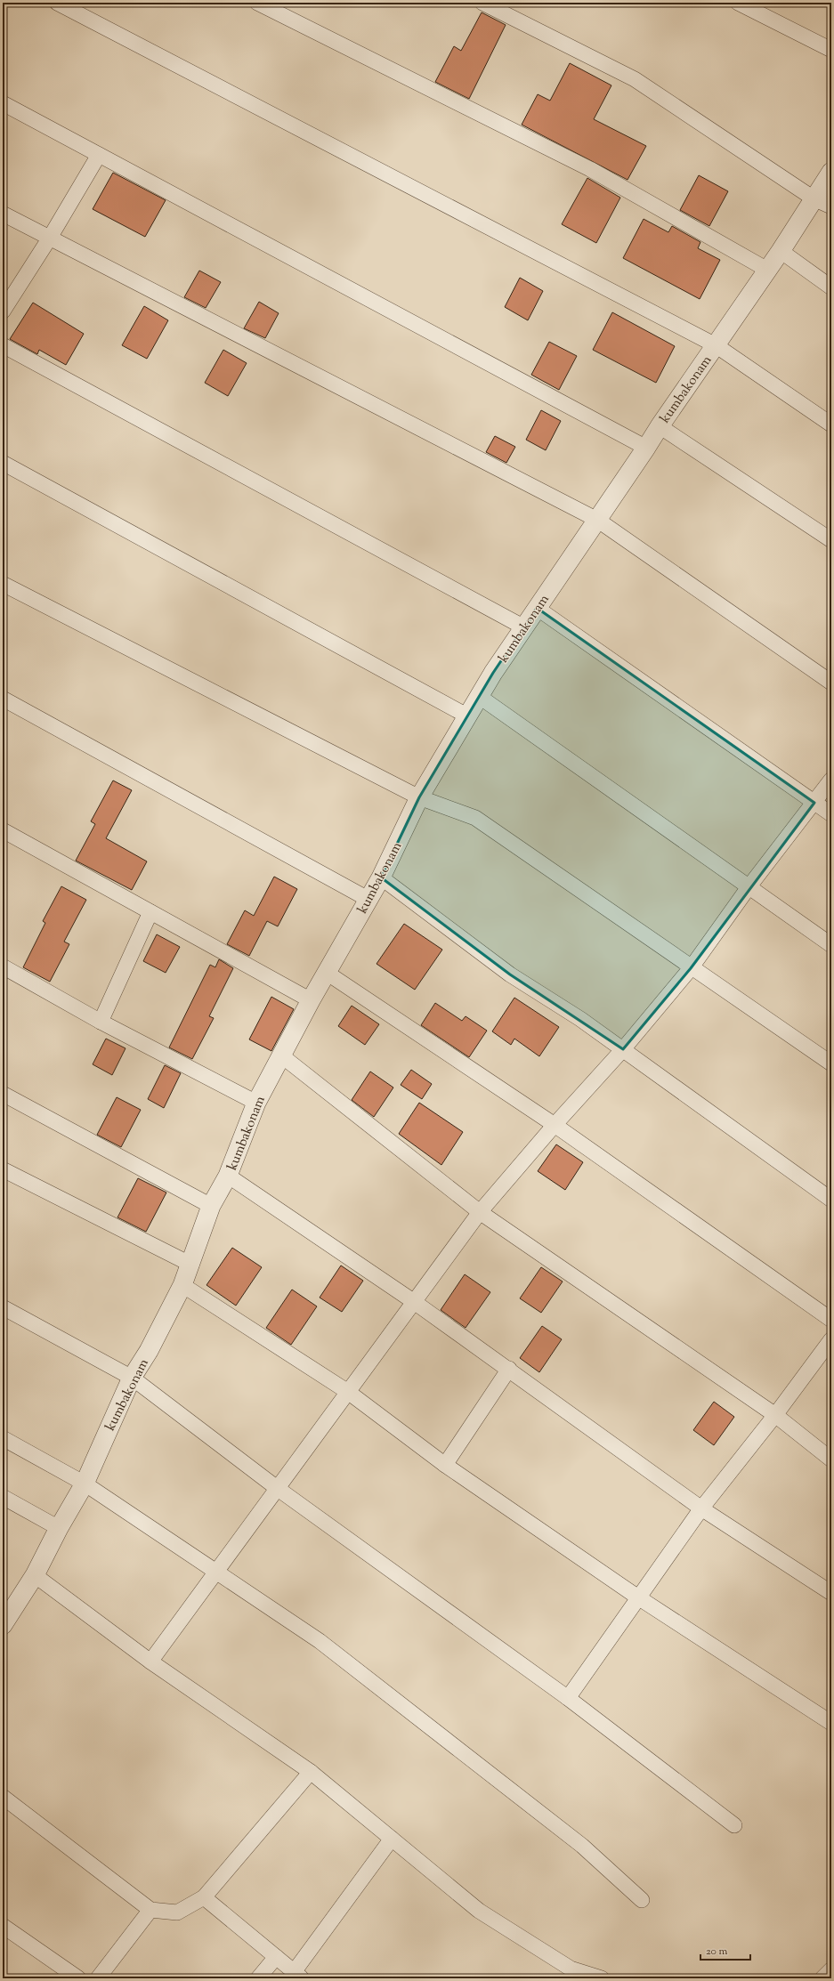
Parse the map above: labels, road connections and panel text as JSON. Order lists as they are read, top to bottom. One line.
{"streets":{"street":["kumbakonam"]},"scale_bar":"20 m"}
